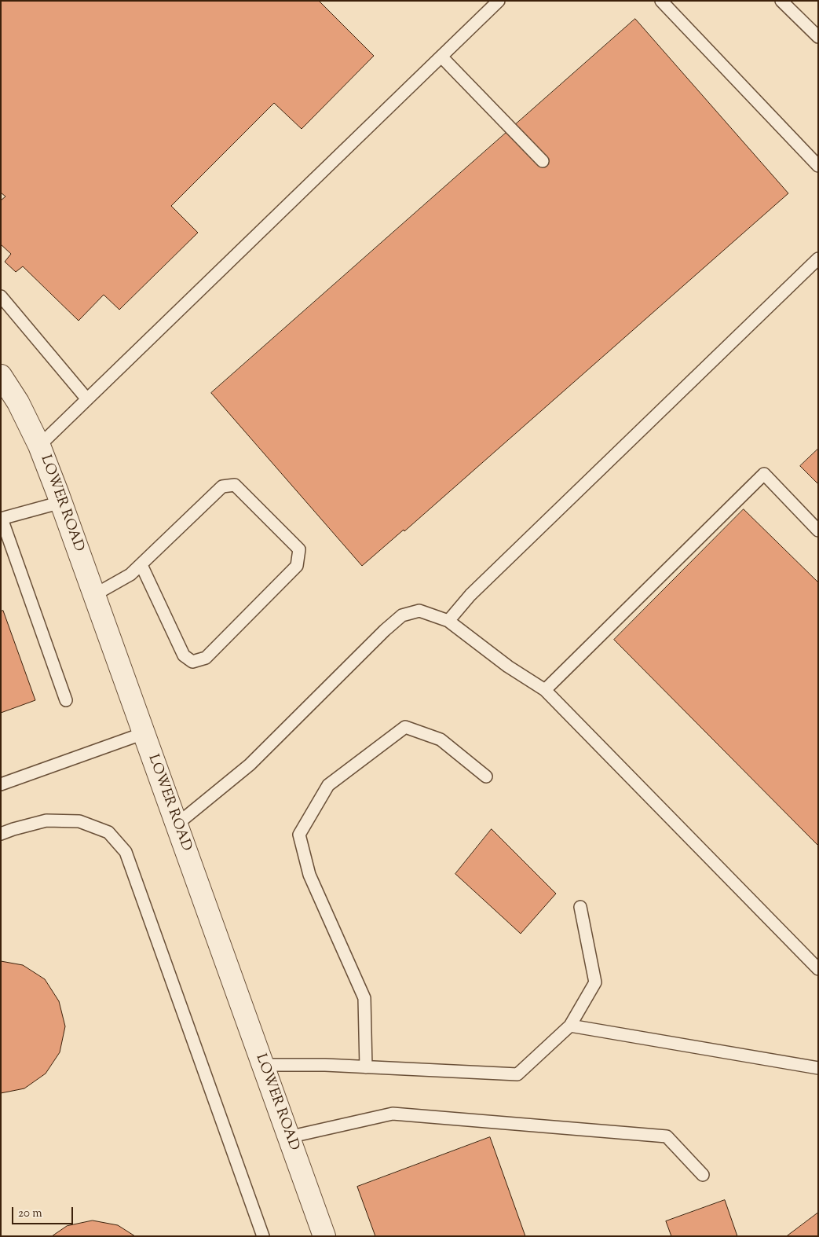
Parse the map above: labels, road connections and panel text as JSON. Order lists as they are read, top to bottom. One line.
{"streets":{"street":["LOWER ROAD"]},"scale_bar":"20 m"}
